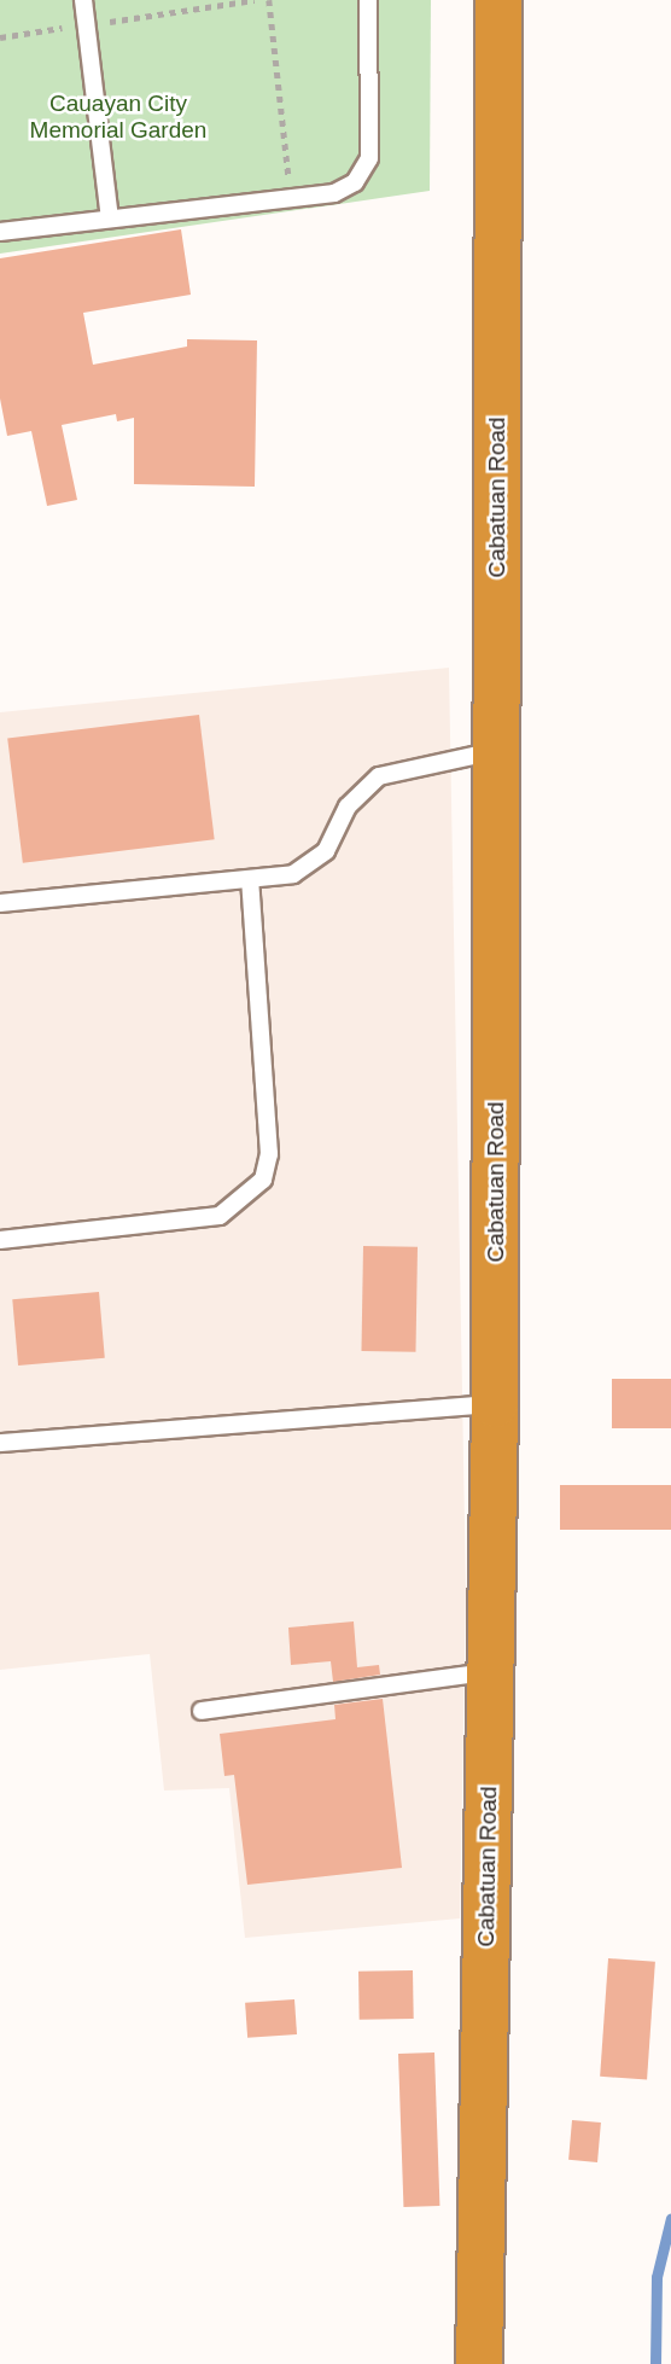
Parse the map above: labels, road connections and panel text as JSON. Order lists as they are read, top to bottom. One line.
{"streets":{"highway":["Cabatuan Road"]},"parks":["Cauayan City Memorial Garden"]}
